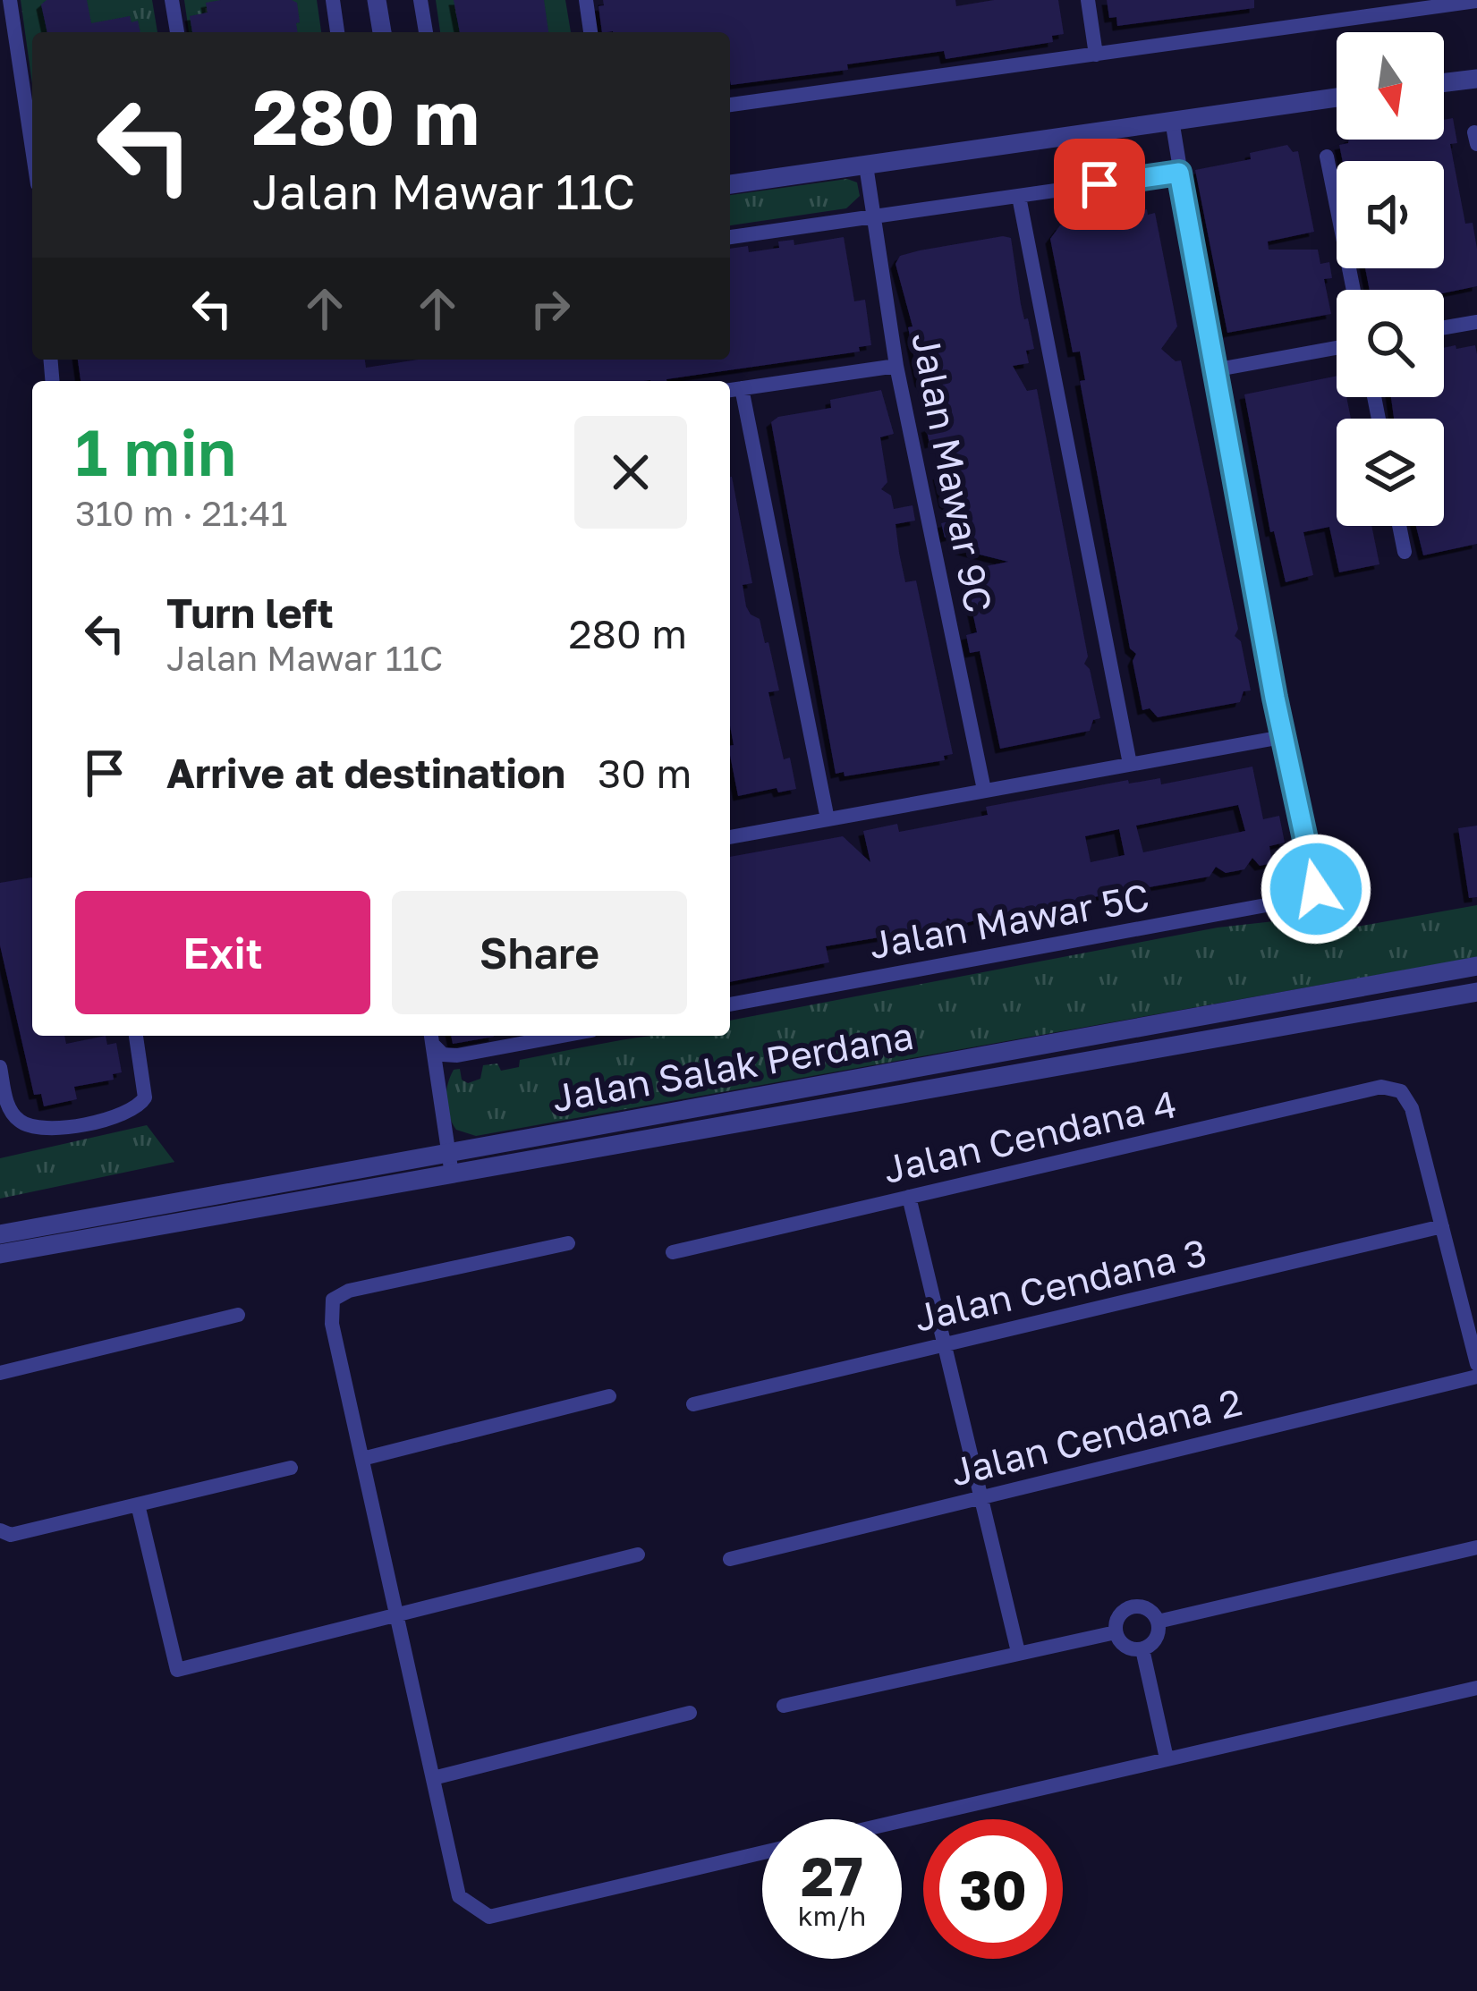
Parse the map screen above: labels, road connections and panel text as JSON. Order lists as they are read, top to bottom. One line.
{"streets":{"street":["Jalan Mawar 9C","Jalan Mawar 5C","Jalan Salak Perdana","Jalan Cendana 4","Jalan Cendana 3","Jalan Cendana 2"]},"crossings":[["Jalan Cendana 4","Jalan Cendana 3"]],"north":"bottom","page":{"turn":["280 m","Jalan Mawar 11C"],"heading":["1 min","310 m · 21:41"],"list":[{"name":"Turn left","note":"Jalan Mawar 11C","value":"280 m"},{"name":"Arrive at destination","value":"30 m"}],"buttons":["Exit","Share"],"speed":"27 km/h","limit":"30"}}
